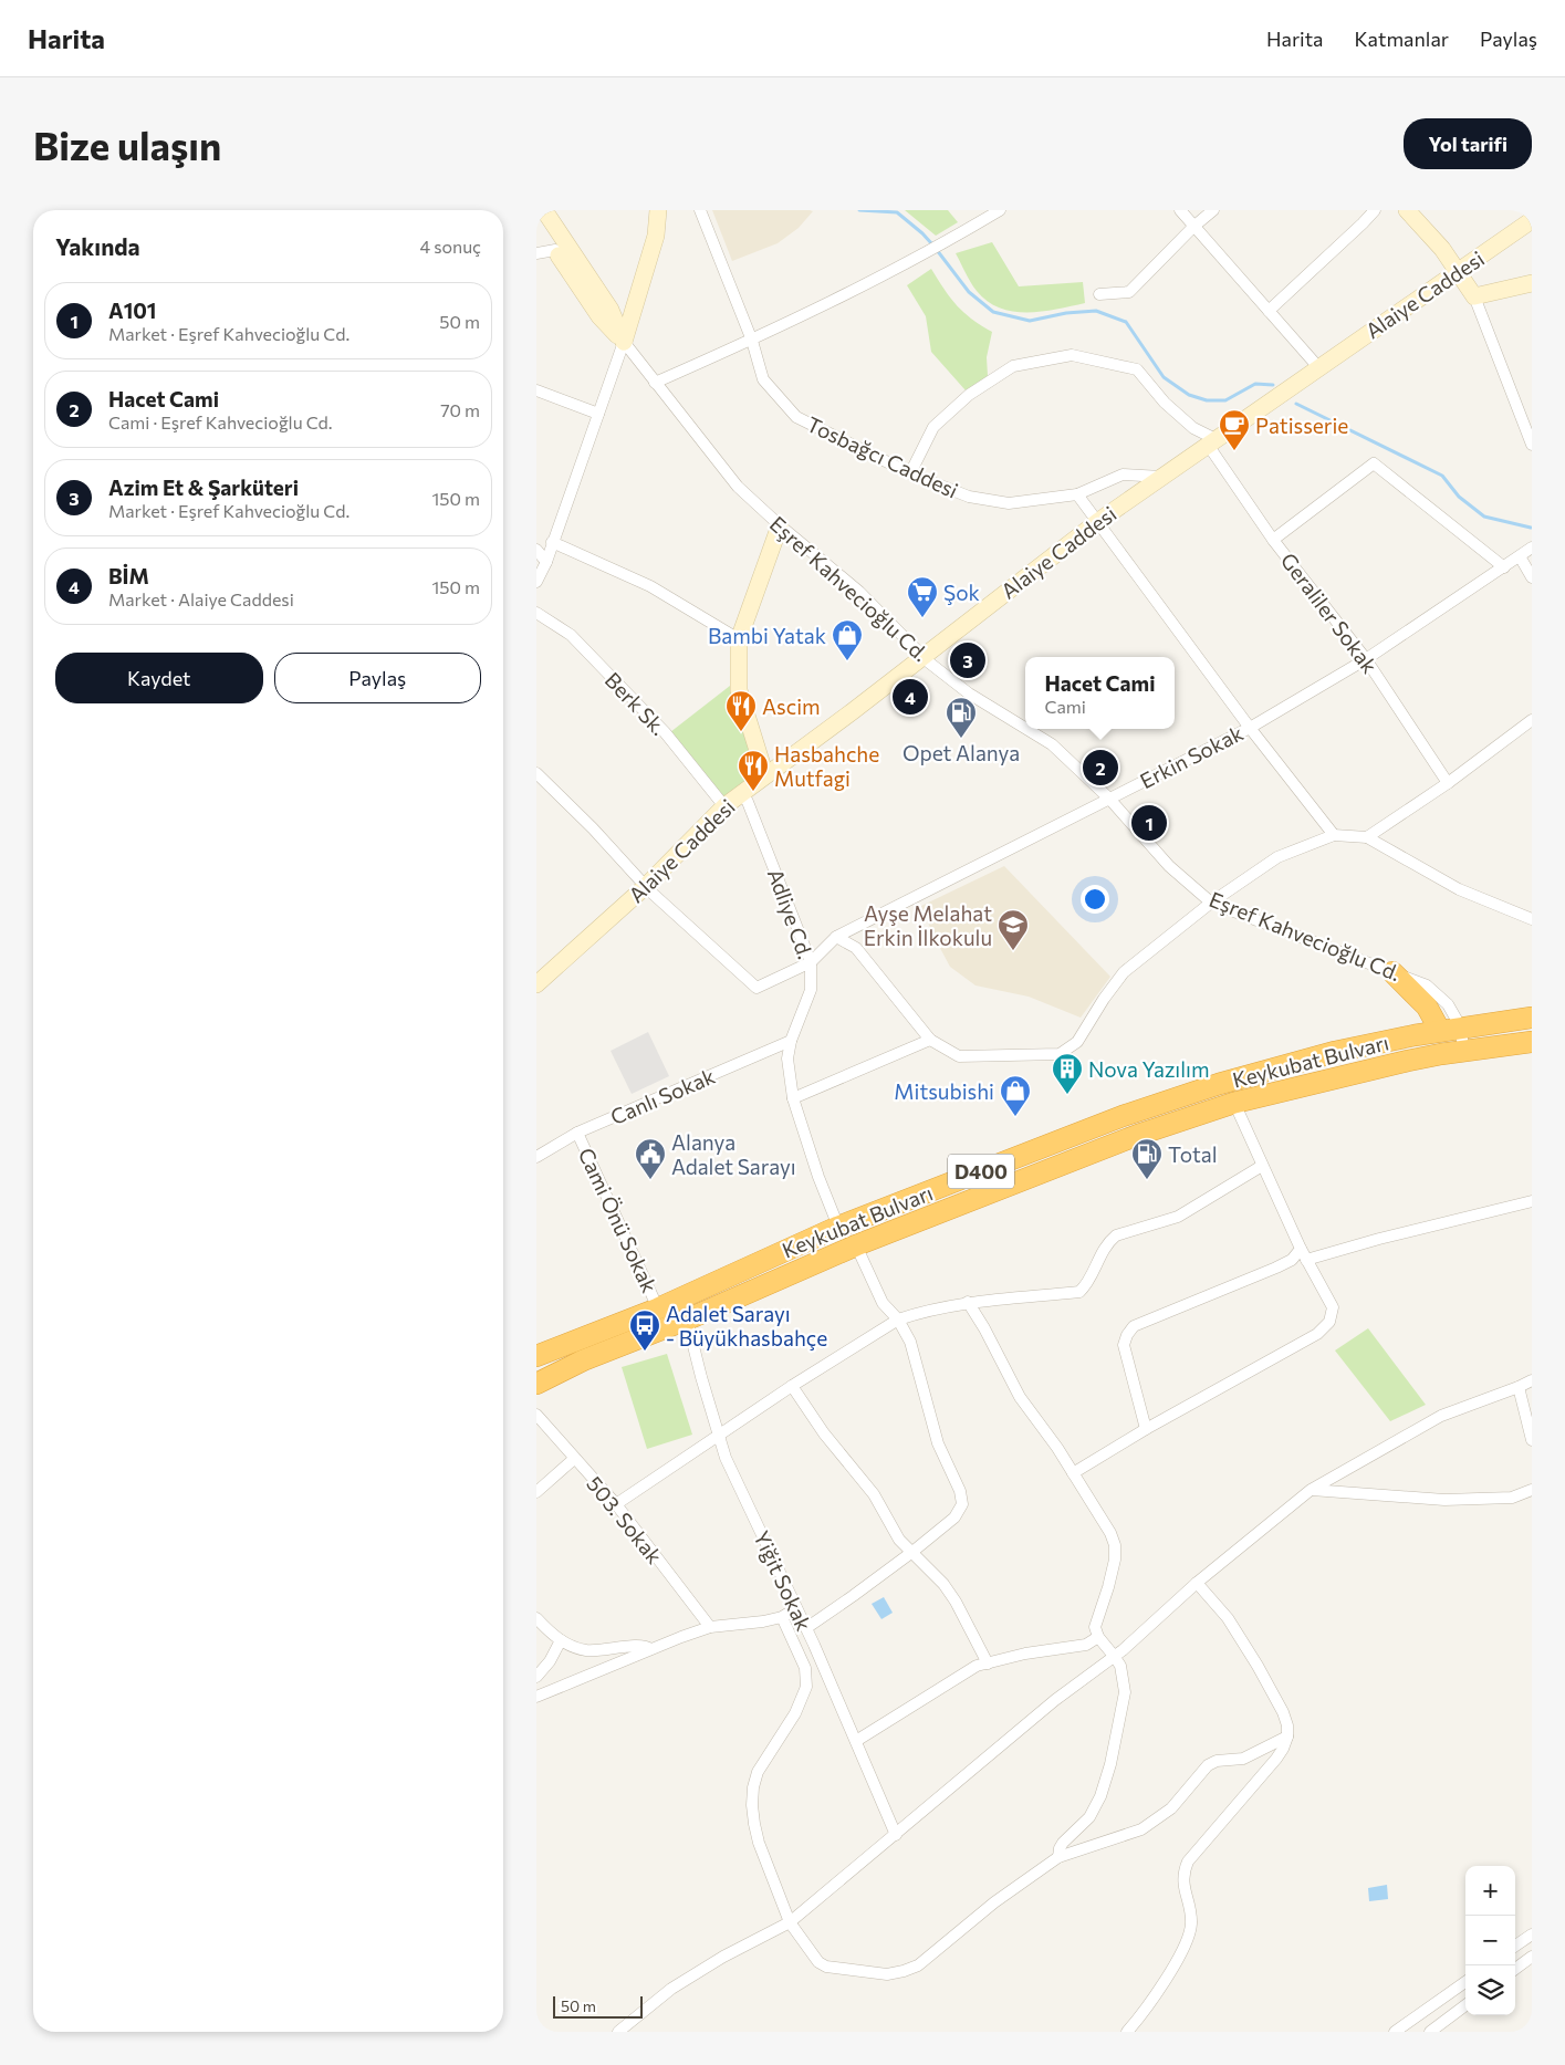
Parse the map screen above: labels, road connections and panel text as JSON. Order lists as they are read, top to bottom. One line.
{"streets":{"highway":["Keykubat Bulvarı","D400"],"street":["Alaiye Caddesi","Tosbağcı Caddesi","Eşref Kahvecioğlu Cd.","Geraliler Sokak","Berk Sk.","Erkin Sokak","Adliye Cd.","Canlı Sokak","Cami Önü Sokak","503. Sokak","Yiğit Sokak"]},"crossings":[["Alaiye Caddesi","Tosbağcı Caddesi"],["Alaiye Caddesi","Eşref Kahvecioğlu Cd."],["Alaiye Caddesi","Geraliler Sokak"],["Alaiye Caddesi","Berk Sk."],["Alaiye Caddesi","Erkin Sokak"],["Alaiye Caddesi","Adliye Cd."],["Eşref Kahvecioğlu Cd.","Erkin Sokak"],["Eşref Kahvecioğlu Cd.","Keykubat Bulvarı"],["Geraliler Sokak","Erkin Sokak"],["Erkin Sokak","Adliye Cd."],["Adliye Cd.","Keykubat Bulvarı"],["Adliye Cd.","Canlı Sokak"],["Keykubat Bulvarı","Cami Önü Sokak"],["Keykubat Bulvarı","Yiğit Sokak"],["Canlı Sokak","Cami Önü Sokak"]],"places":{"cafe":["Patisserie"],"supermarket":["Şok"],"shop":["Bambi Yatak","Mitsubishi"],"restaurant":["Ascim","Hasbahche Mutfagi"],"fuel station":["Opet Alanya","Total"],"school or university":["Ayşe Melahat Erkin İlkokulu"],"building":["Nova Yazılım"],"public building":["Alanya Adalet Sarayı"],"bus stop":["Adalet Sarayı - Büyükhasbahçe"]},"scale_bar":"50 m","page":{"header":"Harita","nav":["Harita","Katmanlar","Paylaş"],"buttons":["Yol tarifi",["Kaydet","Paylaş"]],"title":"Bize ulaşın","heading":["Yakında","4 sonuç"],"list":[{"mark":"1","name":"A101","note":"Market · Eşref Kahvecioğlu Cd.","value":"50 m"},{"mark":"2","name":"Hacet Cami","note":"Cami · Eşref Kahvecioğlu Cd.","value":"70 m"},{"mark":"3","name":"Azim Et & Şarküteri","note":"Market · Eşref Kahvecioğlu Cd.","value":"150 m"},{"mark":"4","name":"BİM","note":"Market · Alaiye Caddesi","value":"150 m"}],"pins":["3","4","2","1"],"popup":["Hacet Cami","Cami"],"map_buttons":["+","−"],"scale":"50 m"}}
